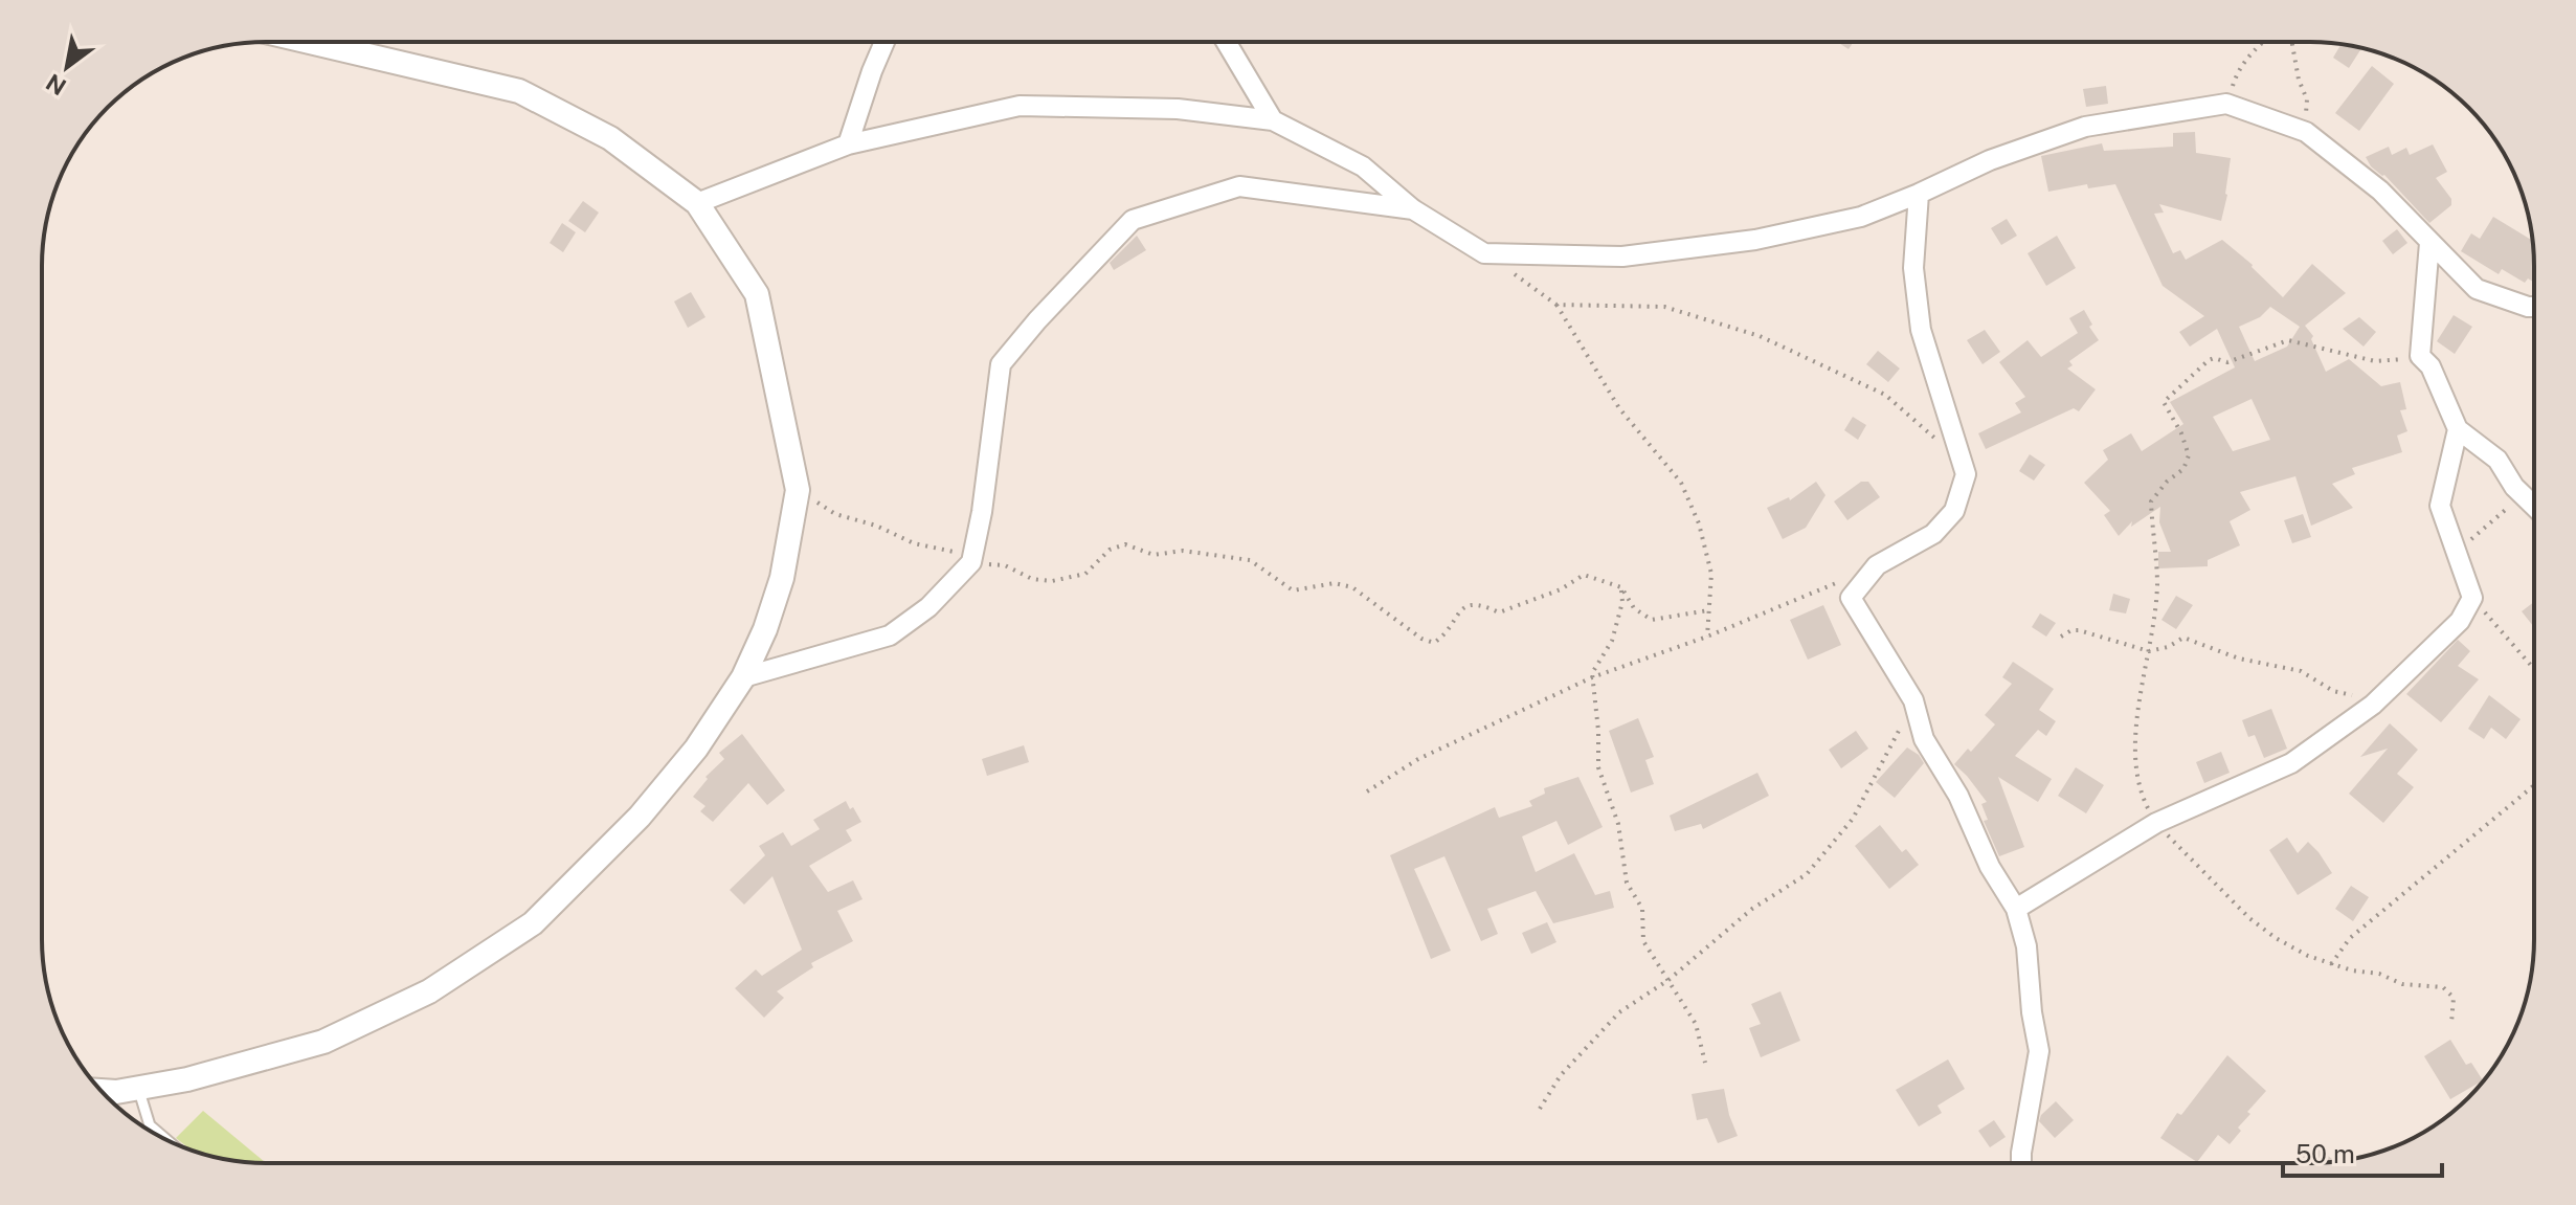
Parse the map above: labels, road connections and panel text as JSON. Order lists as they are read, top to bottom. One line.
{"scale_bar":"50 m","north":"bottom left"}
